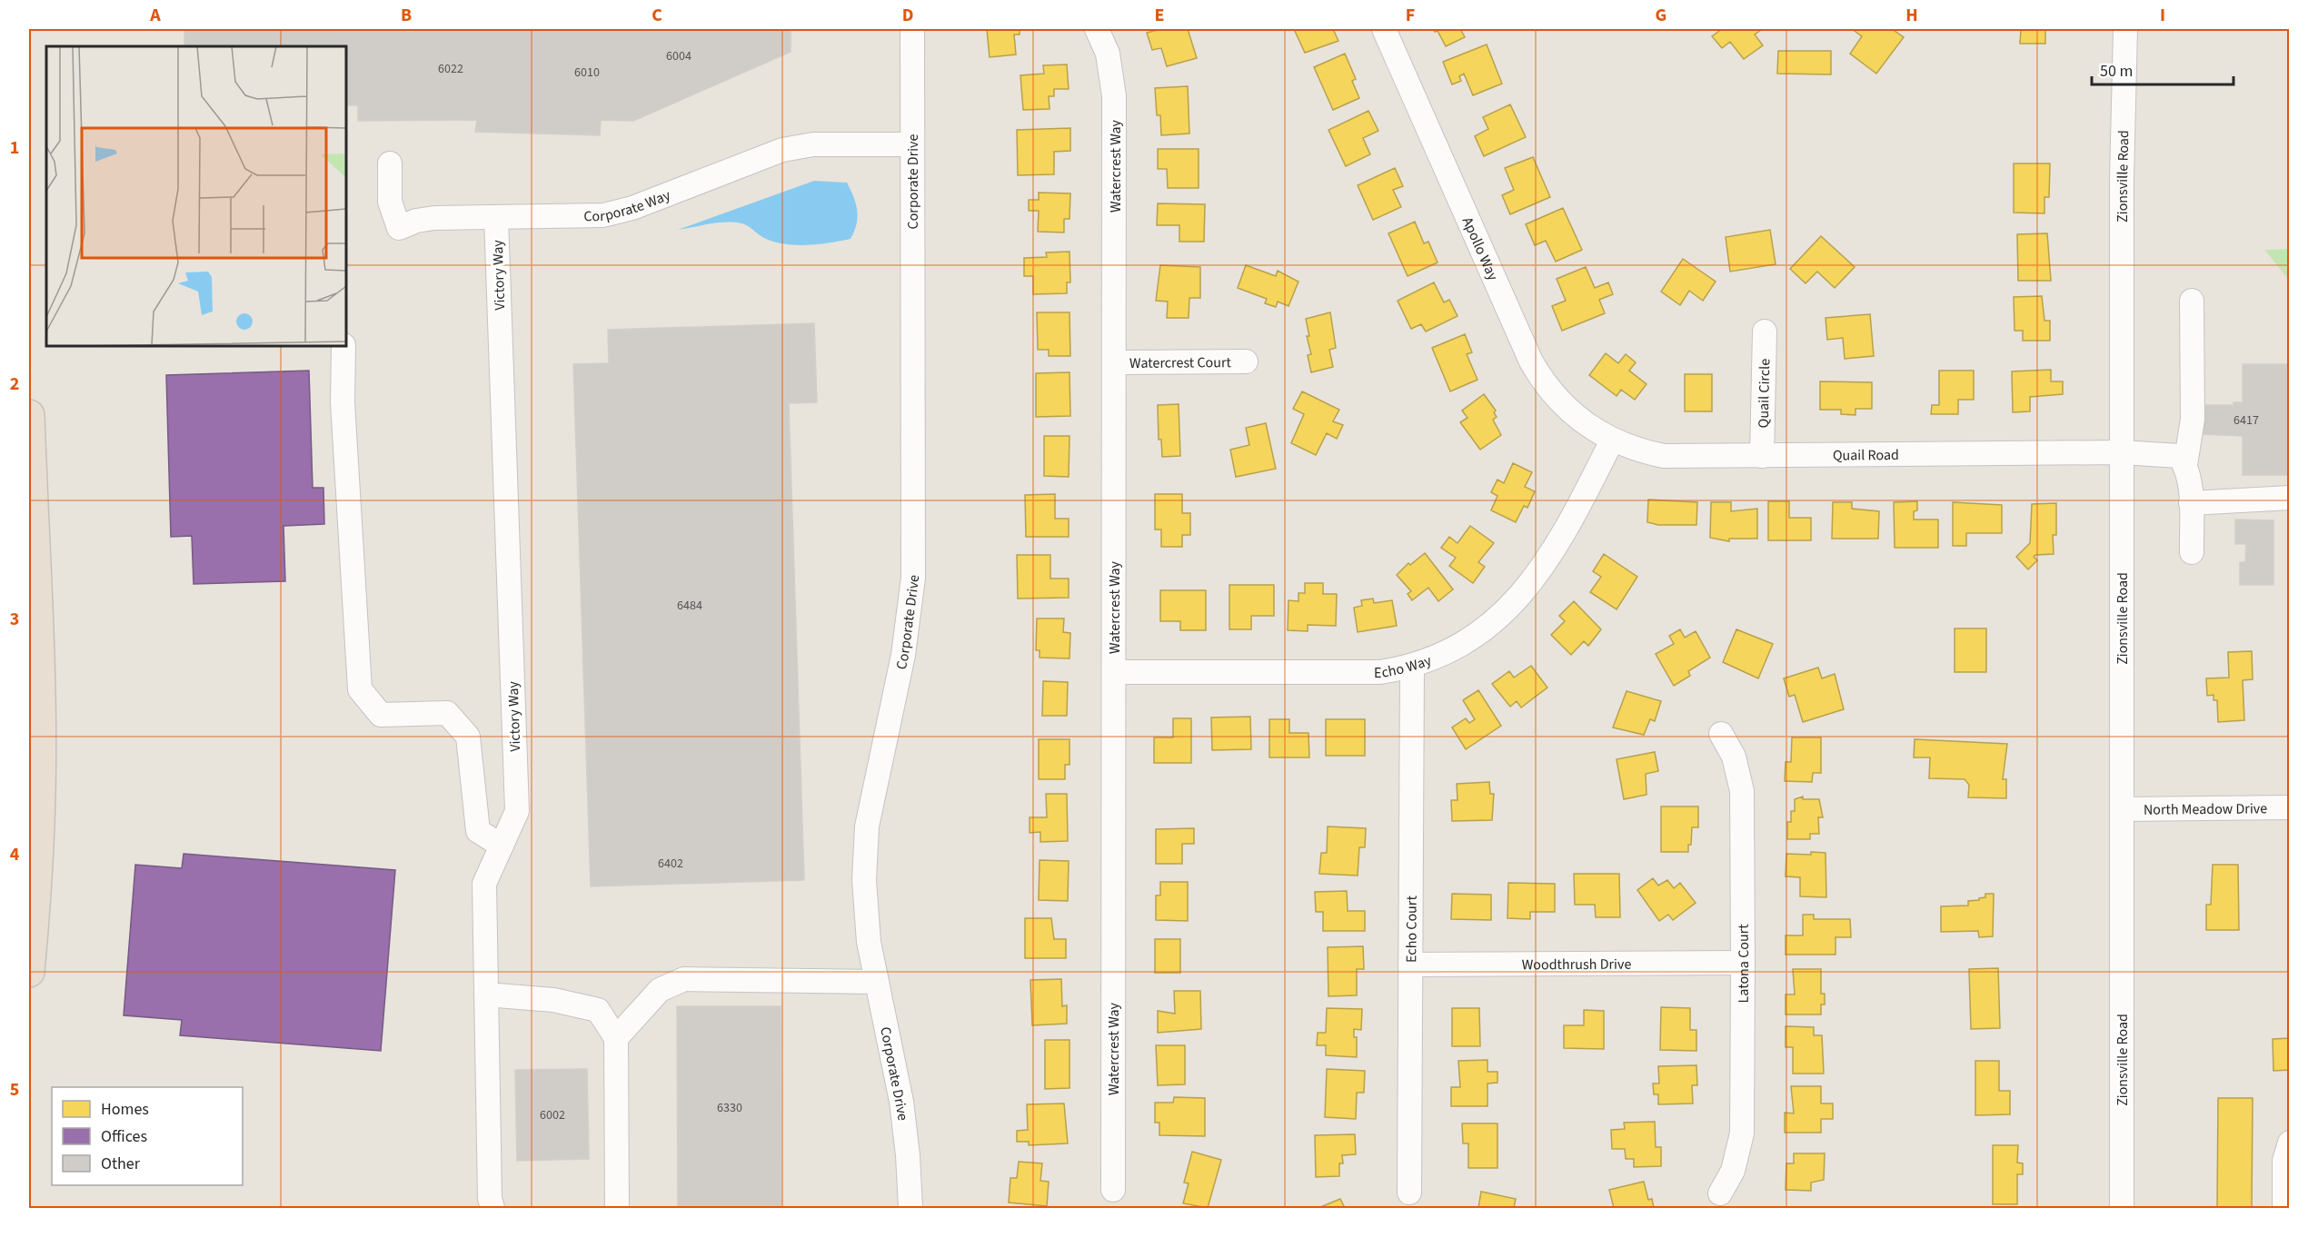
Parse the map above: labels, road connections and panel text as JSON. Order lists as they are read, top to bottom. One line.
{"streets":{"street":["Watercrest Way","Zionsville Road","Corporate Drive","Corporate Way","Apollo Way","Victory Way","Watercrest Court","Quail Circle","Quail Road","Echo Way","North Meadow Drive","Echo Court","Woodthrush Drive","Latona Court"]},"crossings":[["Watercrest Way","Watercrest Court"],["Watercrest Way","Echo Way"],["Zionsville Road","Quail Road"],["Zionsville Road","North Meadow Drive"],["Corporate Drive","Corporate Way"],["Corporate Way","Victory Way"],["Apollo Way","Quail Road"],["Apollo Way","Echo Way"],["Quail Circle","Quail Road"],["Quail Road","Echo Way"],["Echo Way","Echo Court"],["Echo Court","Woodthrush Drive"],["Woodthrush Drive","Latona Court"]],"house_numbers":["6004","6022","6010","6417","6484","6402","6330","6002"],"legend":["Homes","Offices","Other"],"scale_bar":"50 m","grid":{"columns":["A","B","C","D","E","F","G","H","I"],"rows":["1","2","3","4","5"]}}
